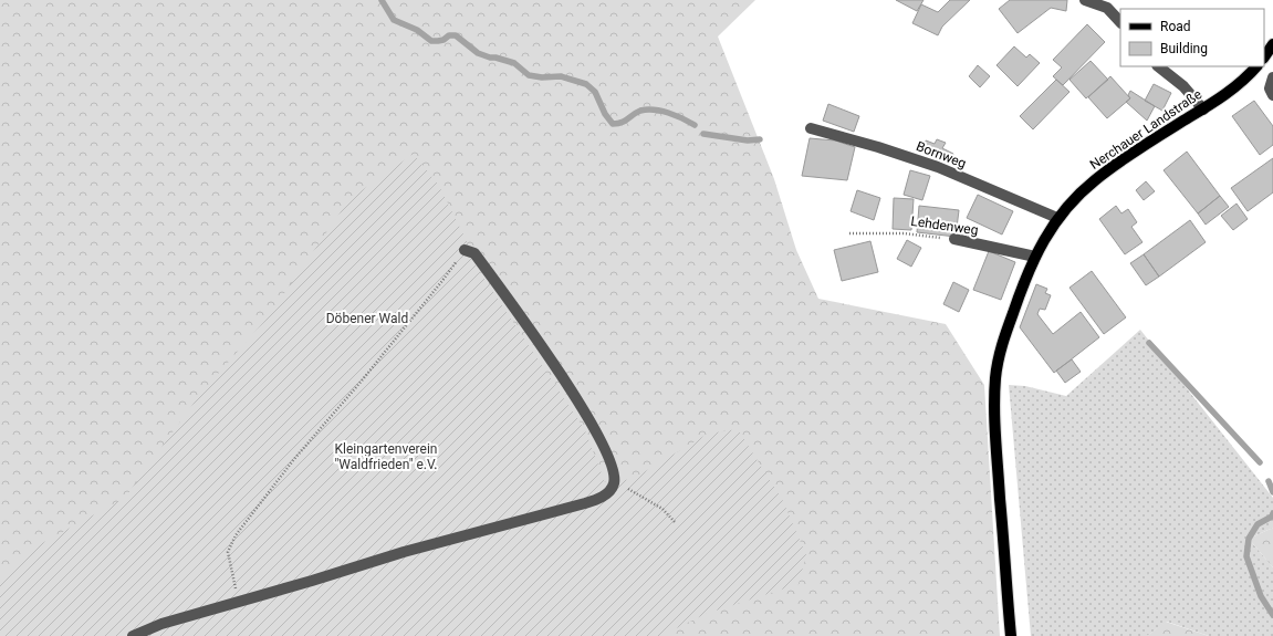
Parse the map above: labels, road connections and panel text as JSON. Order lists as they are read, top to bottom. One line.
{"streets":{"main road":["Nerchauer Landstraße"],"street":["Bornweg","Lehdenweg"]},"crossings":[["Nerchauer Landstraße","Bornweg"],["Nerchauer Landstraße","Lehdenweg"]],"parks":["Döbener Wald","Kleingartenverein \"Waldfrieden\" e.V."],"legend":["Road","Building"]}
